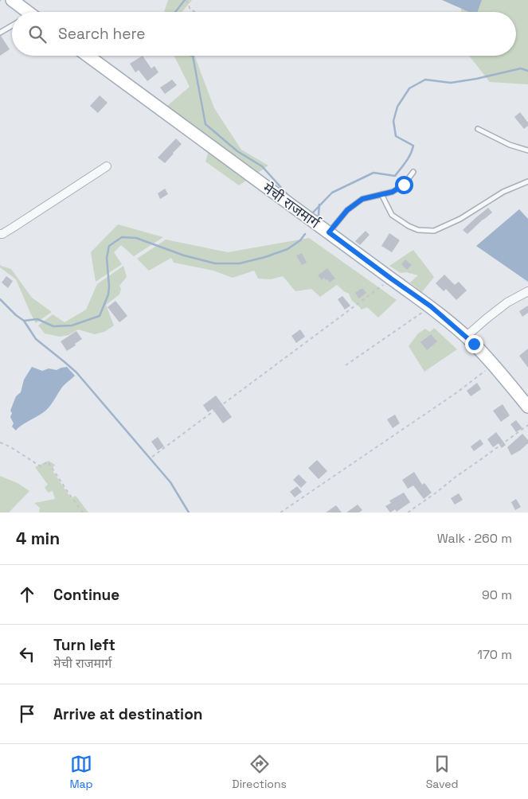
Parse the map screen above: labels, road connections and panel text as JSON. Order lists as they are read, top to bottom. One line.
{"streets":{"main road":["मेची राजमार्ग"]},"page":{"search":"Search here","heading":["4 min","Walk · 260 m"],"list":[["Continue","90 m"],["Turn left","मेची राजमार्ग","170 m"],"Arrive at destination"],"nav":["Map","Directions","Saved"]}}
